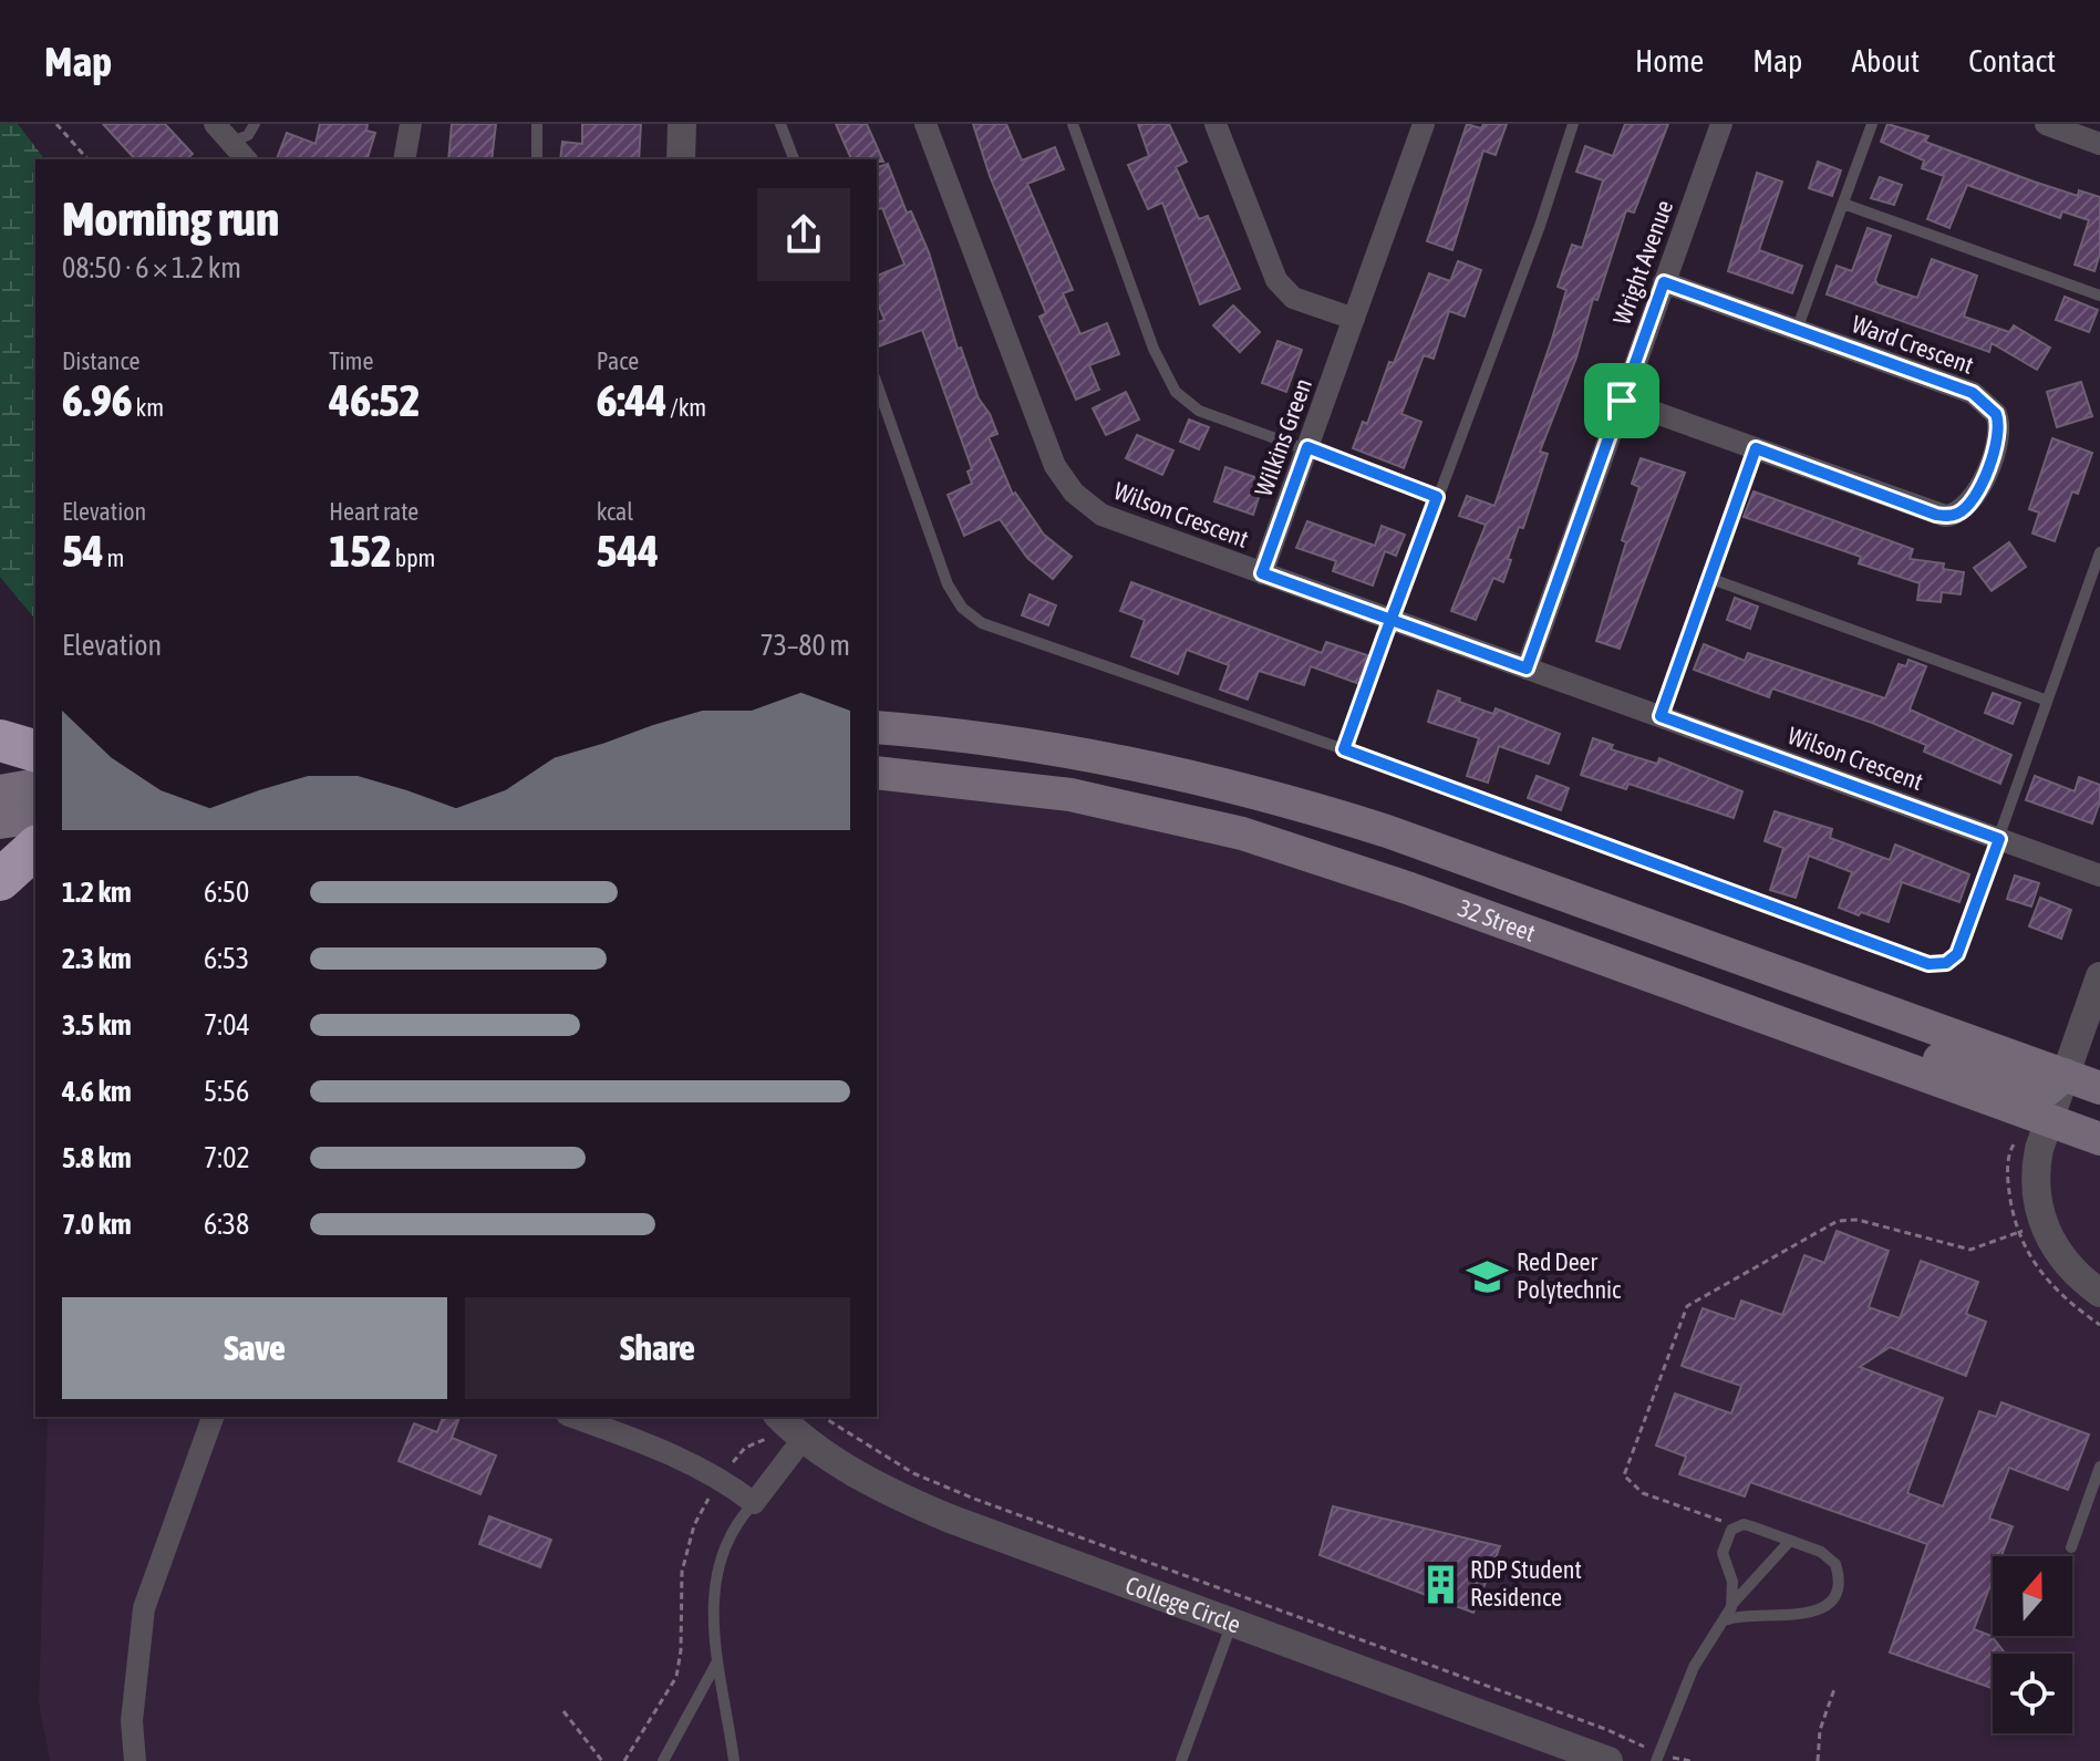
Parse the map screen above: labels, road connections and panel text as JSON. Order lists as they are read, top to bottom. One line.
{"streets":{"main road":["32 Street"],"street":["Wright Avenue","Ward Crescent","Wilkins Green","Wilson Crescent","College Circle"]},"crossings":[["Wright Avenue","Ward Crescent"],["Wright Avenue","Wilson Crescent"],["Wilkins Green","Wilson Crescent"]],"places":{"school or university":["Red Deer Polytechnic"],"building":["RDP Student Residence"]},"north":"top","page":{"header":"Map","nav":["Home","Map","About","Contact"],"heading":["Morning run","08:50 · 6 × 1.2 km"],"stats":[["Distance","6.96 km"],["Time","46:52"],["Pace","6:44 /km"],["Elevation","54 m"],["Heart rate","152 bpm"],["kcal","544"]],"chart":["Elevation","73–80 m"],"list":[{"name":"1.2 km","note":"6:50"},{"name":"2.3 km","note":"6:53"},{"name":"3.5 km","note":"7:04"},{"name":"4.6 km","note":"5:56"},{"name":"5.8 km","note":"7:02"},{"name":"7.0 km","note":"6:38"}],"buttons":["Save","Share"]}}
